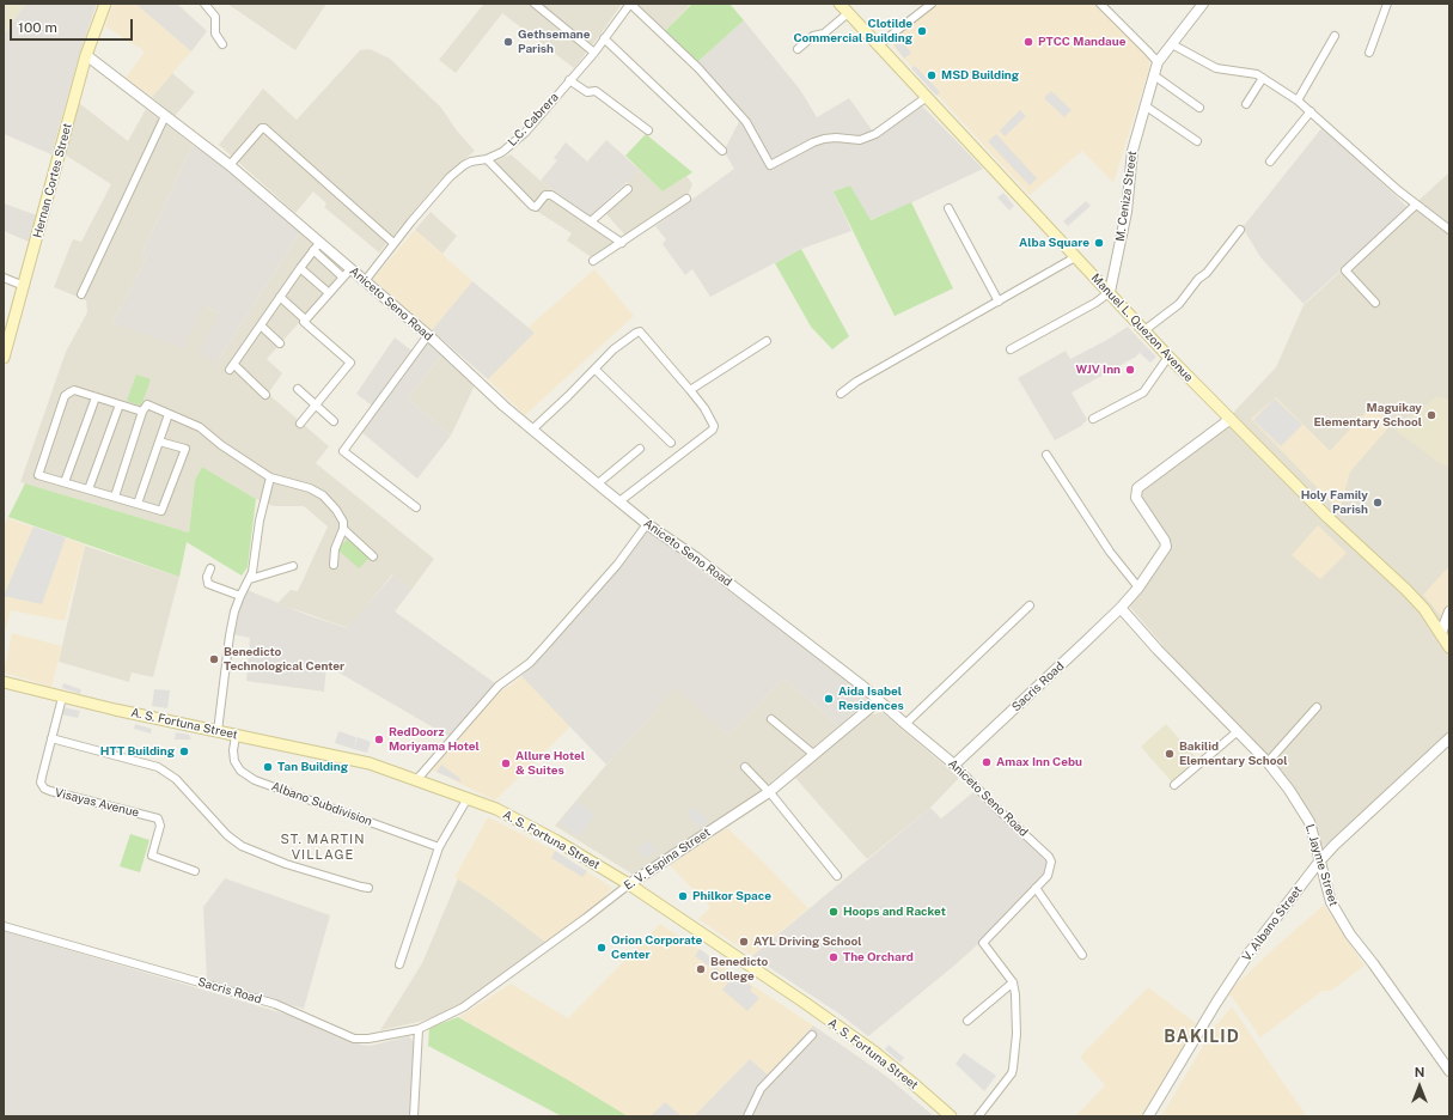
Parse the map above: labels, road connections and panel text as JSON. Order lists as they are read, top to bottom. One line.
{"streets":{"main road":["Hernan Cortes Street","Manuel L. Quezon Avenue","A. S. Fortuna Street"],"street":["L.C. Cabrera","M. Ceniza Street","Aniceto Seno Road","Sacris Road","Visayas Avenue","Albano Subdivision","E. V. Espina Street","L. Jayme Street","V. Albano Street"]},"crossings":[["L.C. Cabrera","Aniceto Seno Road"],["Hernan Cortes Street","Aniceto Seno Road"],["M. Ceniza Street","Manuel L. Quezon Avenue"],["Aniceto Seno Road","Sacris Road"],["Aniceto Seno Road","E. V. Espina Street"],["Manuel L. Quezon Avenue","Sacris Road"],["Sacris Road","E. V. Espina Street"],["Sacris Road","L. Jayme Street"],["A. S. Fortuna Street","Visayas Avenue"],["A. S. Fortuna Street","Albano Subdivision"],["A. S. Fortuna Street","E. V. Espina Street"],["L. Jayme Street","V. Albano Street"]],"districts":["ST. MARTIN VILLAGE","BAKILID"],"places":["Clotilde Commercial Building","Gethsemane Parish","PTCC Mandaue","MSD Building","Alba Square","WJV Inn","Maguikay Elementary School","Holy Family Parish","Benedicto Technological Center","Aida Isabel Residences","RedDoorz Moriyama Hotel","HTT Building","Bakilid Elementary School","Amax Inn Cebu","Allure Hotel & Suites","Tan Building","Philkor Space","Hoops and Racket","AYL Driving School","Orion Corporate Center","The Orchard","Benedicto College"],"scale_bar":"100 m","north":"top"}
